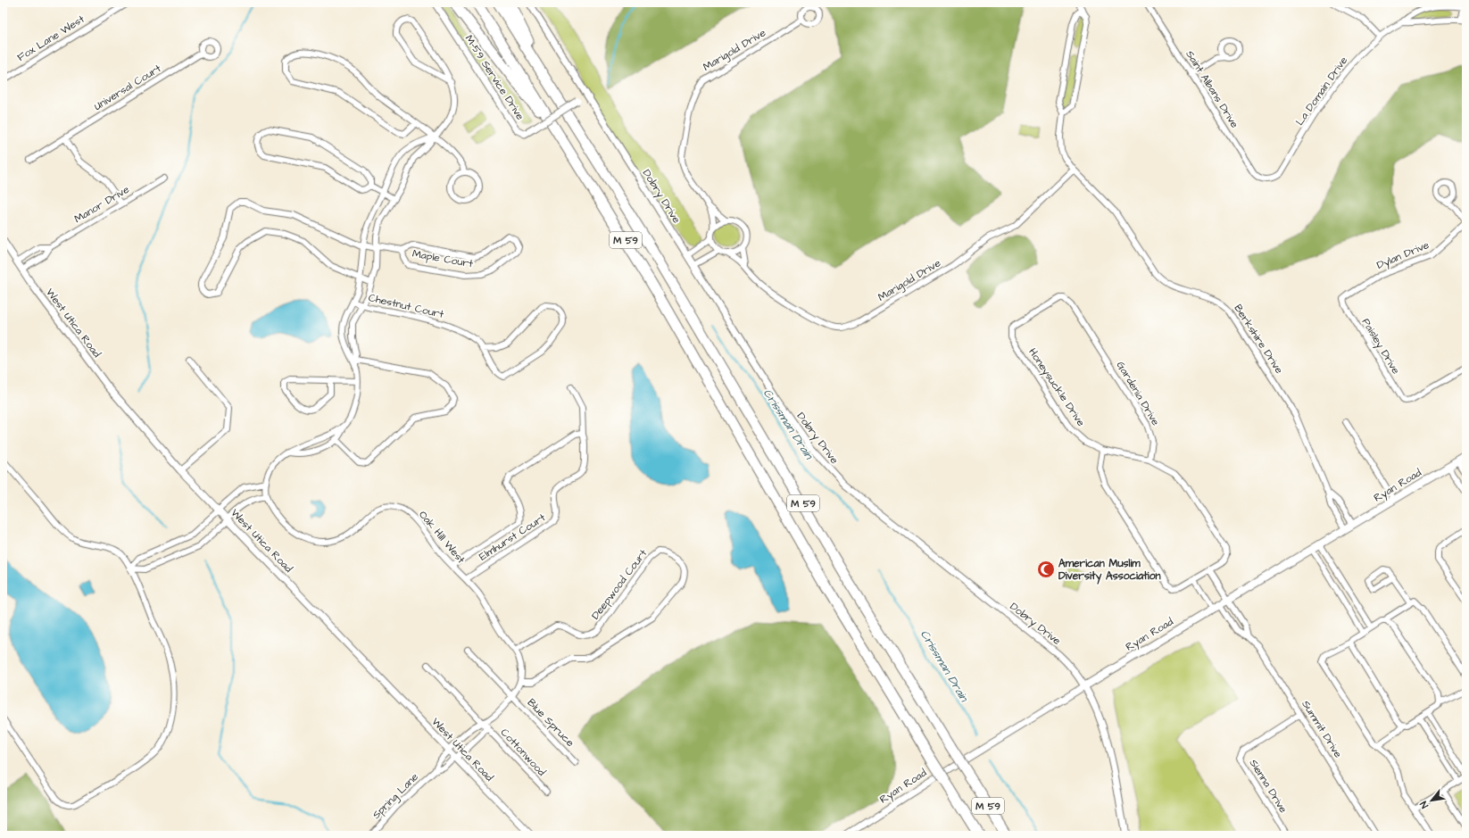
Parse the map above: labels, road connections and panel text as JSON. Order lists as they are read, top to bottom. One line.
{"streets":{"highway":["M 59"],"main road":["Ryan Road"],"street":["Fox Lane West","Marigold Drive","M-59 Service Drive","Universal Court","Saint Albans Drive","La Domain Drive","Dobry Drive","Manor Drive","Dylan Drive","Maple Court","Chestnut Court","West Utica Road","Berkshire Drive","Paisley Drive","Honeysuckle Drive","Gardenia Drive","Oak Hill West","Elmhurst Court","Deepwood Court","Blue Spruce","Summit Drive","Cottonwood","Sienna Drive","Spring Lane"]},"crossings":[["Marigold Drive","Berkshire Drive"],["M-59 Service Drive","Dobry Drive"],["Saint Albans Drive","La Domain Drive"],["Dobry Drive","Ryan Road"],["Manor Drive","West Utica Road"],["Dylan Drive","Paisley Drive"],["West Utica Road","Spring Lane"],["Berkshire Drive","Ryan Road"],["Honeysuckle Drive","Gardenia Drive"],["Ryan Road","Summit Drive"],["Oak Hill West","Elmhurst Court"],["Oak Hill West","Deepwood Court"],["Summit Drive","Sienna Drive"]],"water":["Crissman Drain"],"places":{"mosque":["American Muslim Diversity Association"]},"north":"bottom left"}
